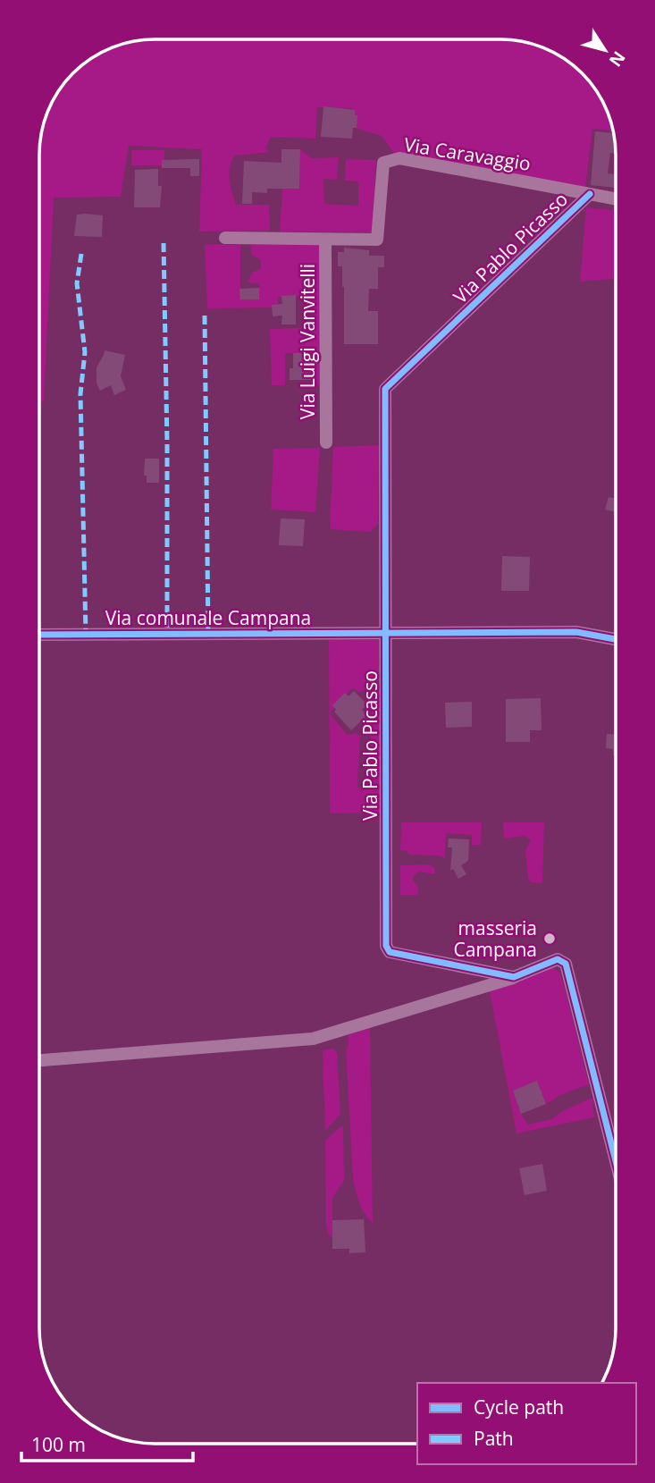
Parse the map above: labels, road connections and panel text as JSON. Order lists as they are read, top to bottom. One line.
{"streets":{"street":["Via Caravaggio","Via Pablo Picasso","Via Luigi Vanvitelli","Via comunale Campana"]},"crossings":[["Via Caravaggio","Via Pablo Picasso"],["Via Caravaggio","Via Luigi Vanvitelli"],["Via Pablo Picasso","Via comunale Campana"]],"places":["masseria Campana"],"legend":["Cycle path","Path"],"scale_bar":"100 m","north":"bottom right"}
